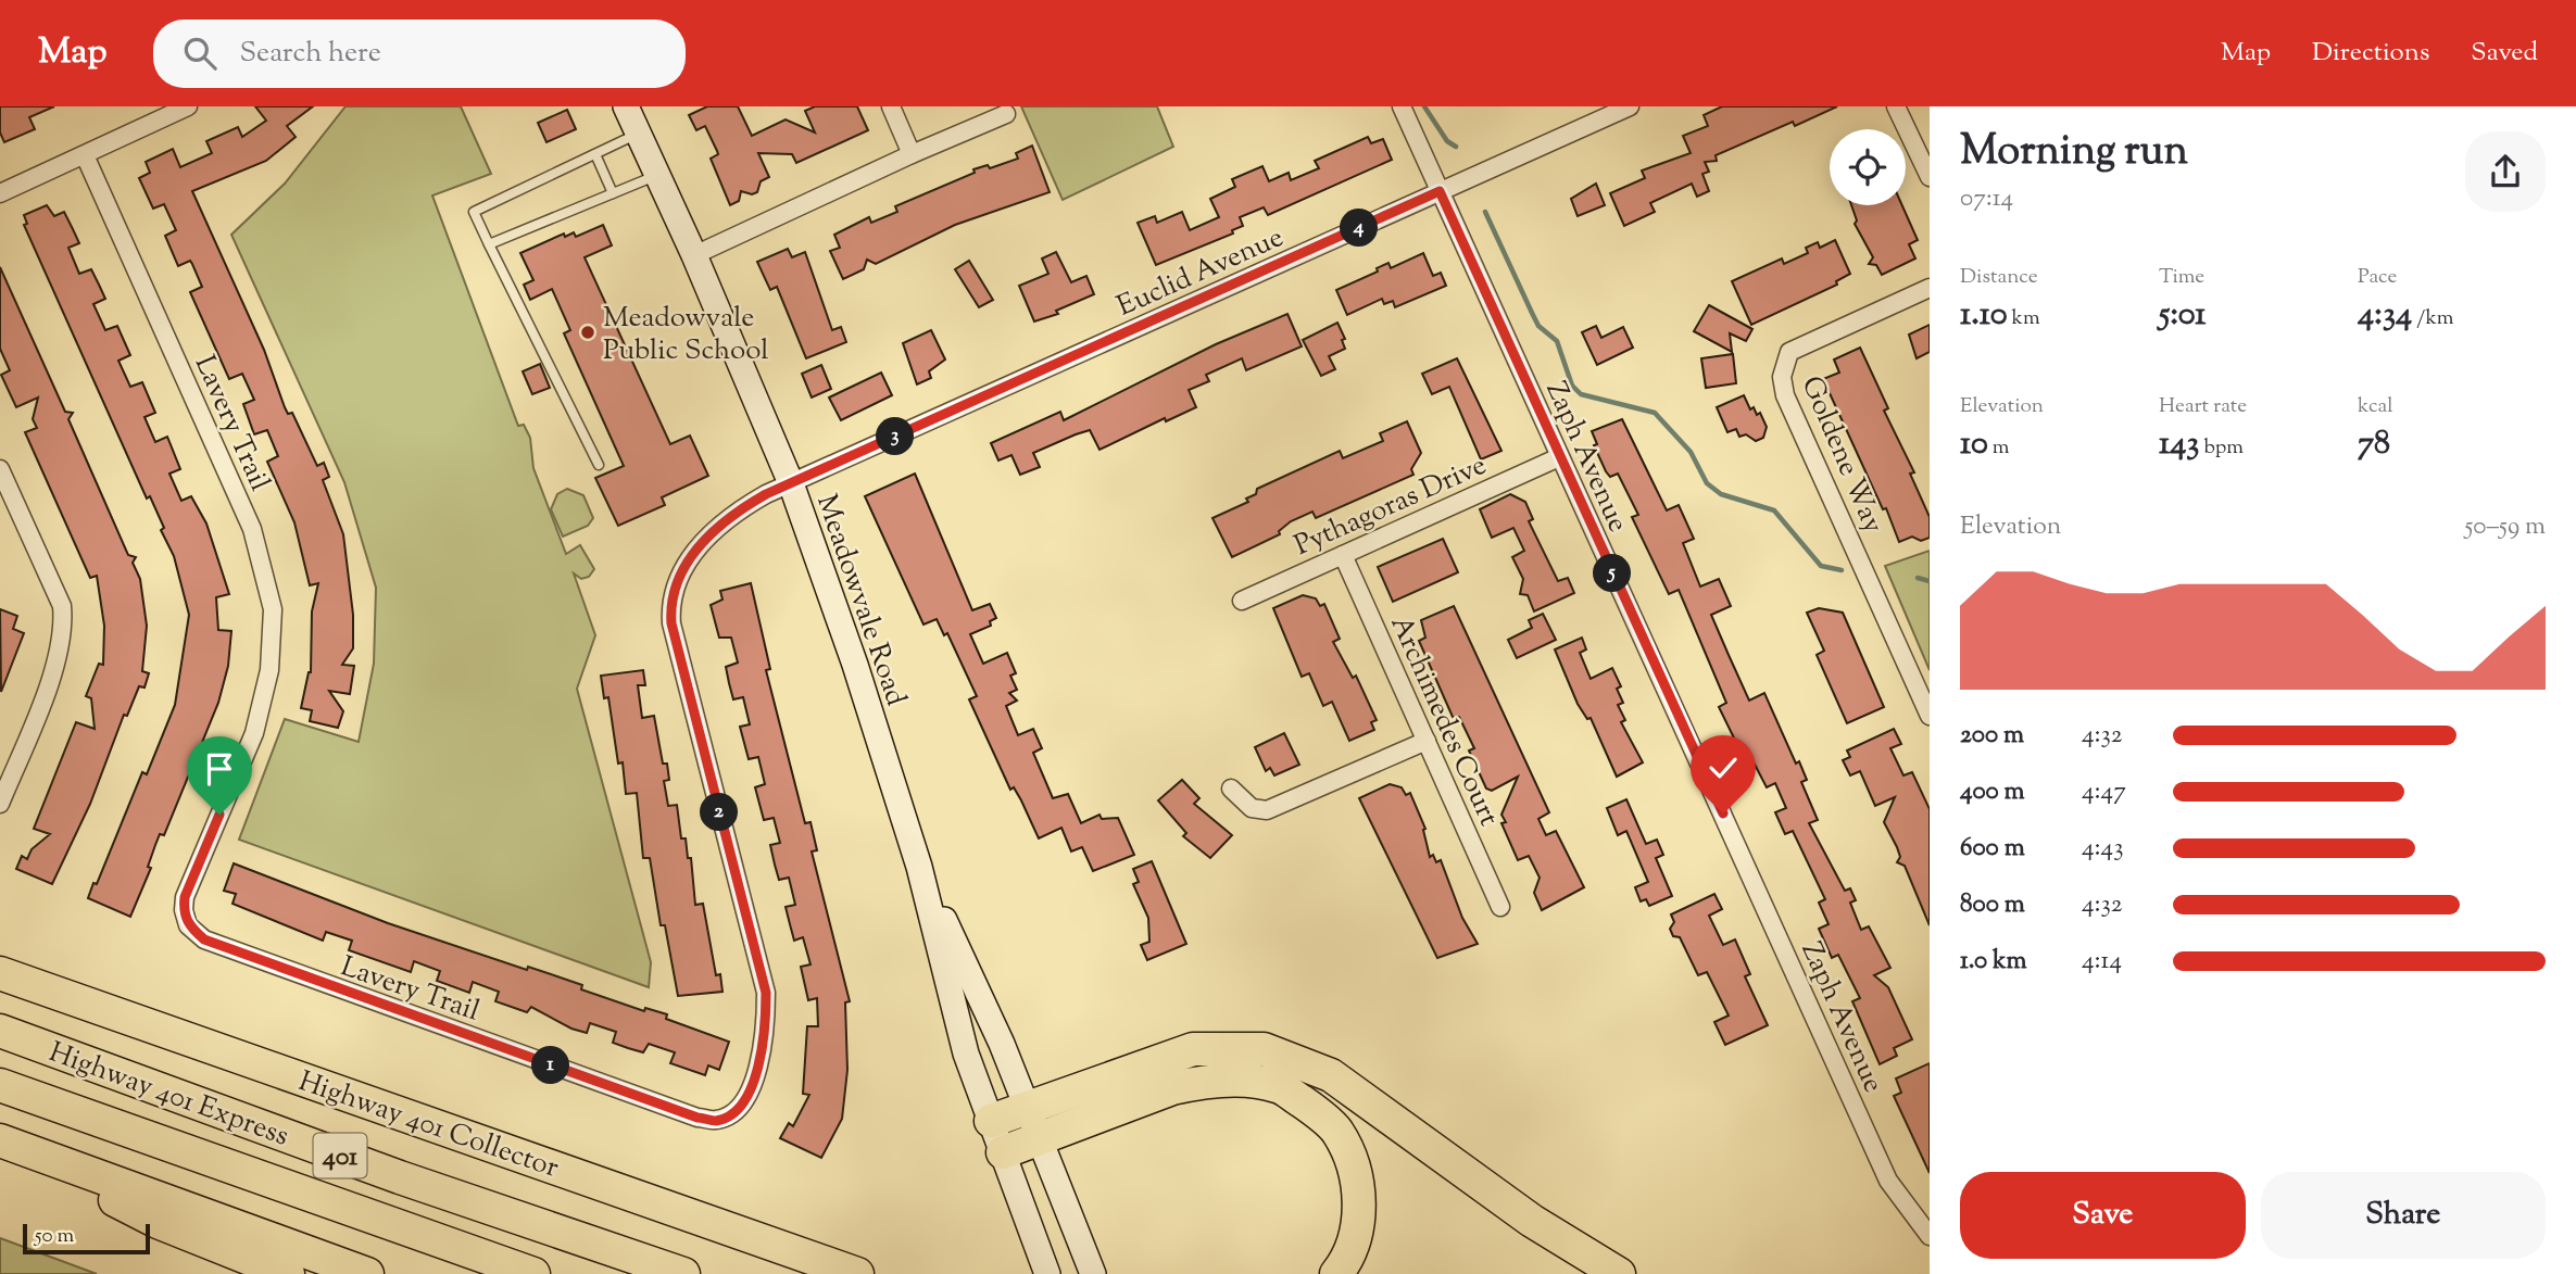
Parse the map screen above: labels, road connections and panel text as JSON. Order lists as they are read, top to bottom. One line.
{"streets":{"highway":["Highway 401 Express","Highway 401 Collector","401"],"main road":["Meadowvale Road"],"street":["Euclid Avenue","Lavery Trail","Goldene Way","Zaph Avenue","Pythagoras Drive","Archimedes Court"]},"crossings":[["Euclid Avenue","Lavery Trail"],["Euclid Avenue","Zaph Avenue"],["Euclid Avenue","Meadowvale Road"],["Lavery Trail","Meadowvale Road"],["Zaph Avenue","Pythagoras Drive"],["Pythagoras Drive","Archimedes Court"]],"places":["Meadowvale Public School"],"scale_bar":"50 m","page":{"header":"Map","search":"Search here","nav":["Map","Directions","Saved"],"heading":["Morning run","07:14"],"pins":["4","3","5","2","1"],"stats":[["Distance","1.10 km"],["Time","5:01"],["Pace","4:34 /km"],["Elevation","10 m"],["Heart rate","143 bpm"],["kcal","78"]],"chart":["Elevation","50–59 m"],"list":[{"name":"200 m","note":"4:32"},{"name":"400 m","note":"4:47"},{"name":"600 m","note":"4:43"},{"name":"800 m","note":"4:32"},{"name":"1.0 km","note":"4:14"}],"buttons":["Save","Share"],"scale":"50 m"}}
